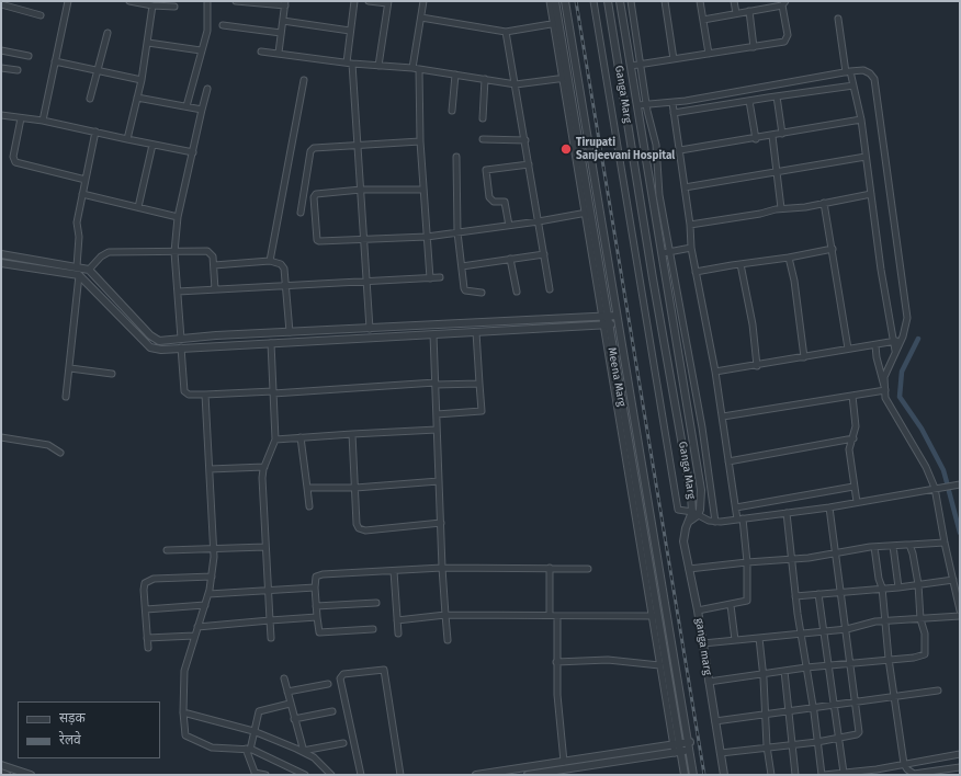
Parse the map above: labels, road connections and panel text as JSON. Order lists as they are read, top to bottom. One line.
{"streets":{"street":["Ganga Marg","Meena Marg","ganga marg"]},"crossings":[["Ganga Marg","ganga marg"]],"places":["Tirupati Sanjeevani Hospital"],"legend":["सड़क","रेलवे"]}
